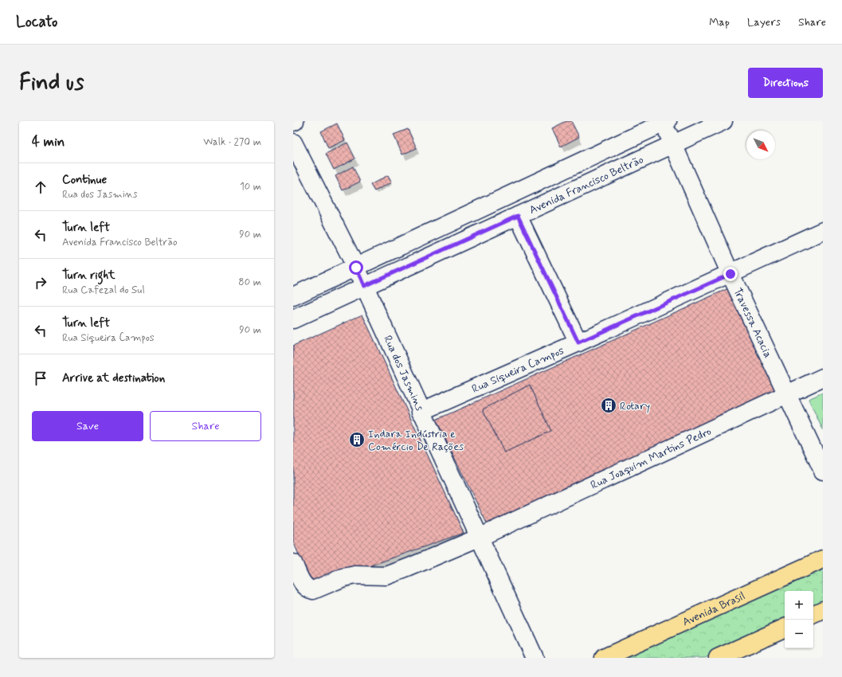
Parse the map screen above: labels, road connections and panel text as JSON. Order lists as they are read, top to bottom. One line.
{"streets":{"main road":["Avenida Brasil"],"street":["Avenida Francisco Beltrão","Travessa Acacia","Rua Siqueira Campos","Rua dos Jasmins","Rua Joaquim Martins Pedro"]},"crossings":[["Avenida Francisco Beltrão","Travessa Acacia"],["Avenida Francisco Beltrão","Rua dos Jasmins"],["Travessa Acacia","Rua Siqueira Campos"],["Travessa Acacia","Rua Joaquim Martins Pedro"],["Rua Siqueira Campos","Rua dos Jasmins"],["Rua dos Jasmins","Rua Joaquim Martins Pedro"]],"places":{"building":["Rotary","Indara Indústria e Comércio De Rações"]},"north":"bottom right","page":{"header":"Locato","nav":["Map","Layers","Share"],"buttons":["Directions",["Save","Share"]],"title":"Find us","heading":["4 min","Walk · 270 m"],"list":[["Continue","Rua dos Jasmins","10 m"],["Turn left","Avenida Francisco Beltrão","90 m"],["Turn right","Rua Cafezal do Sul","80 m"],["Turn left","Rua Siqueira Campos","90 m"],"Arrive at destination"],"map_buttons":["+","−"]}}
